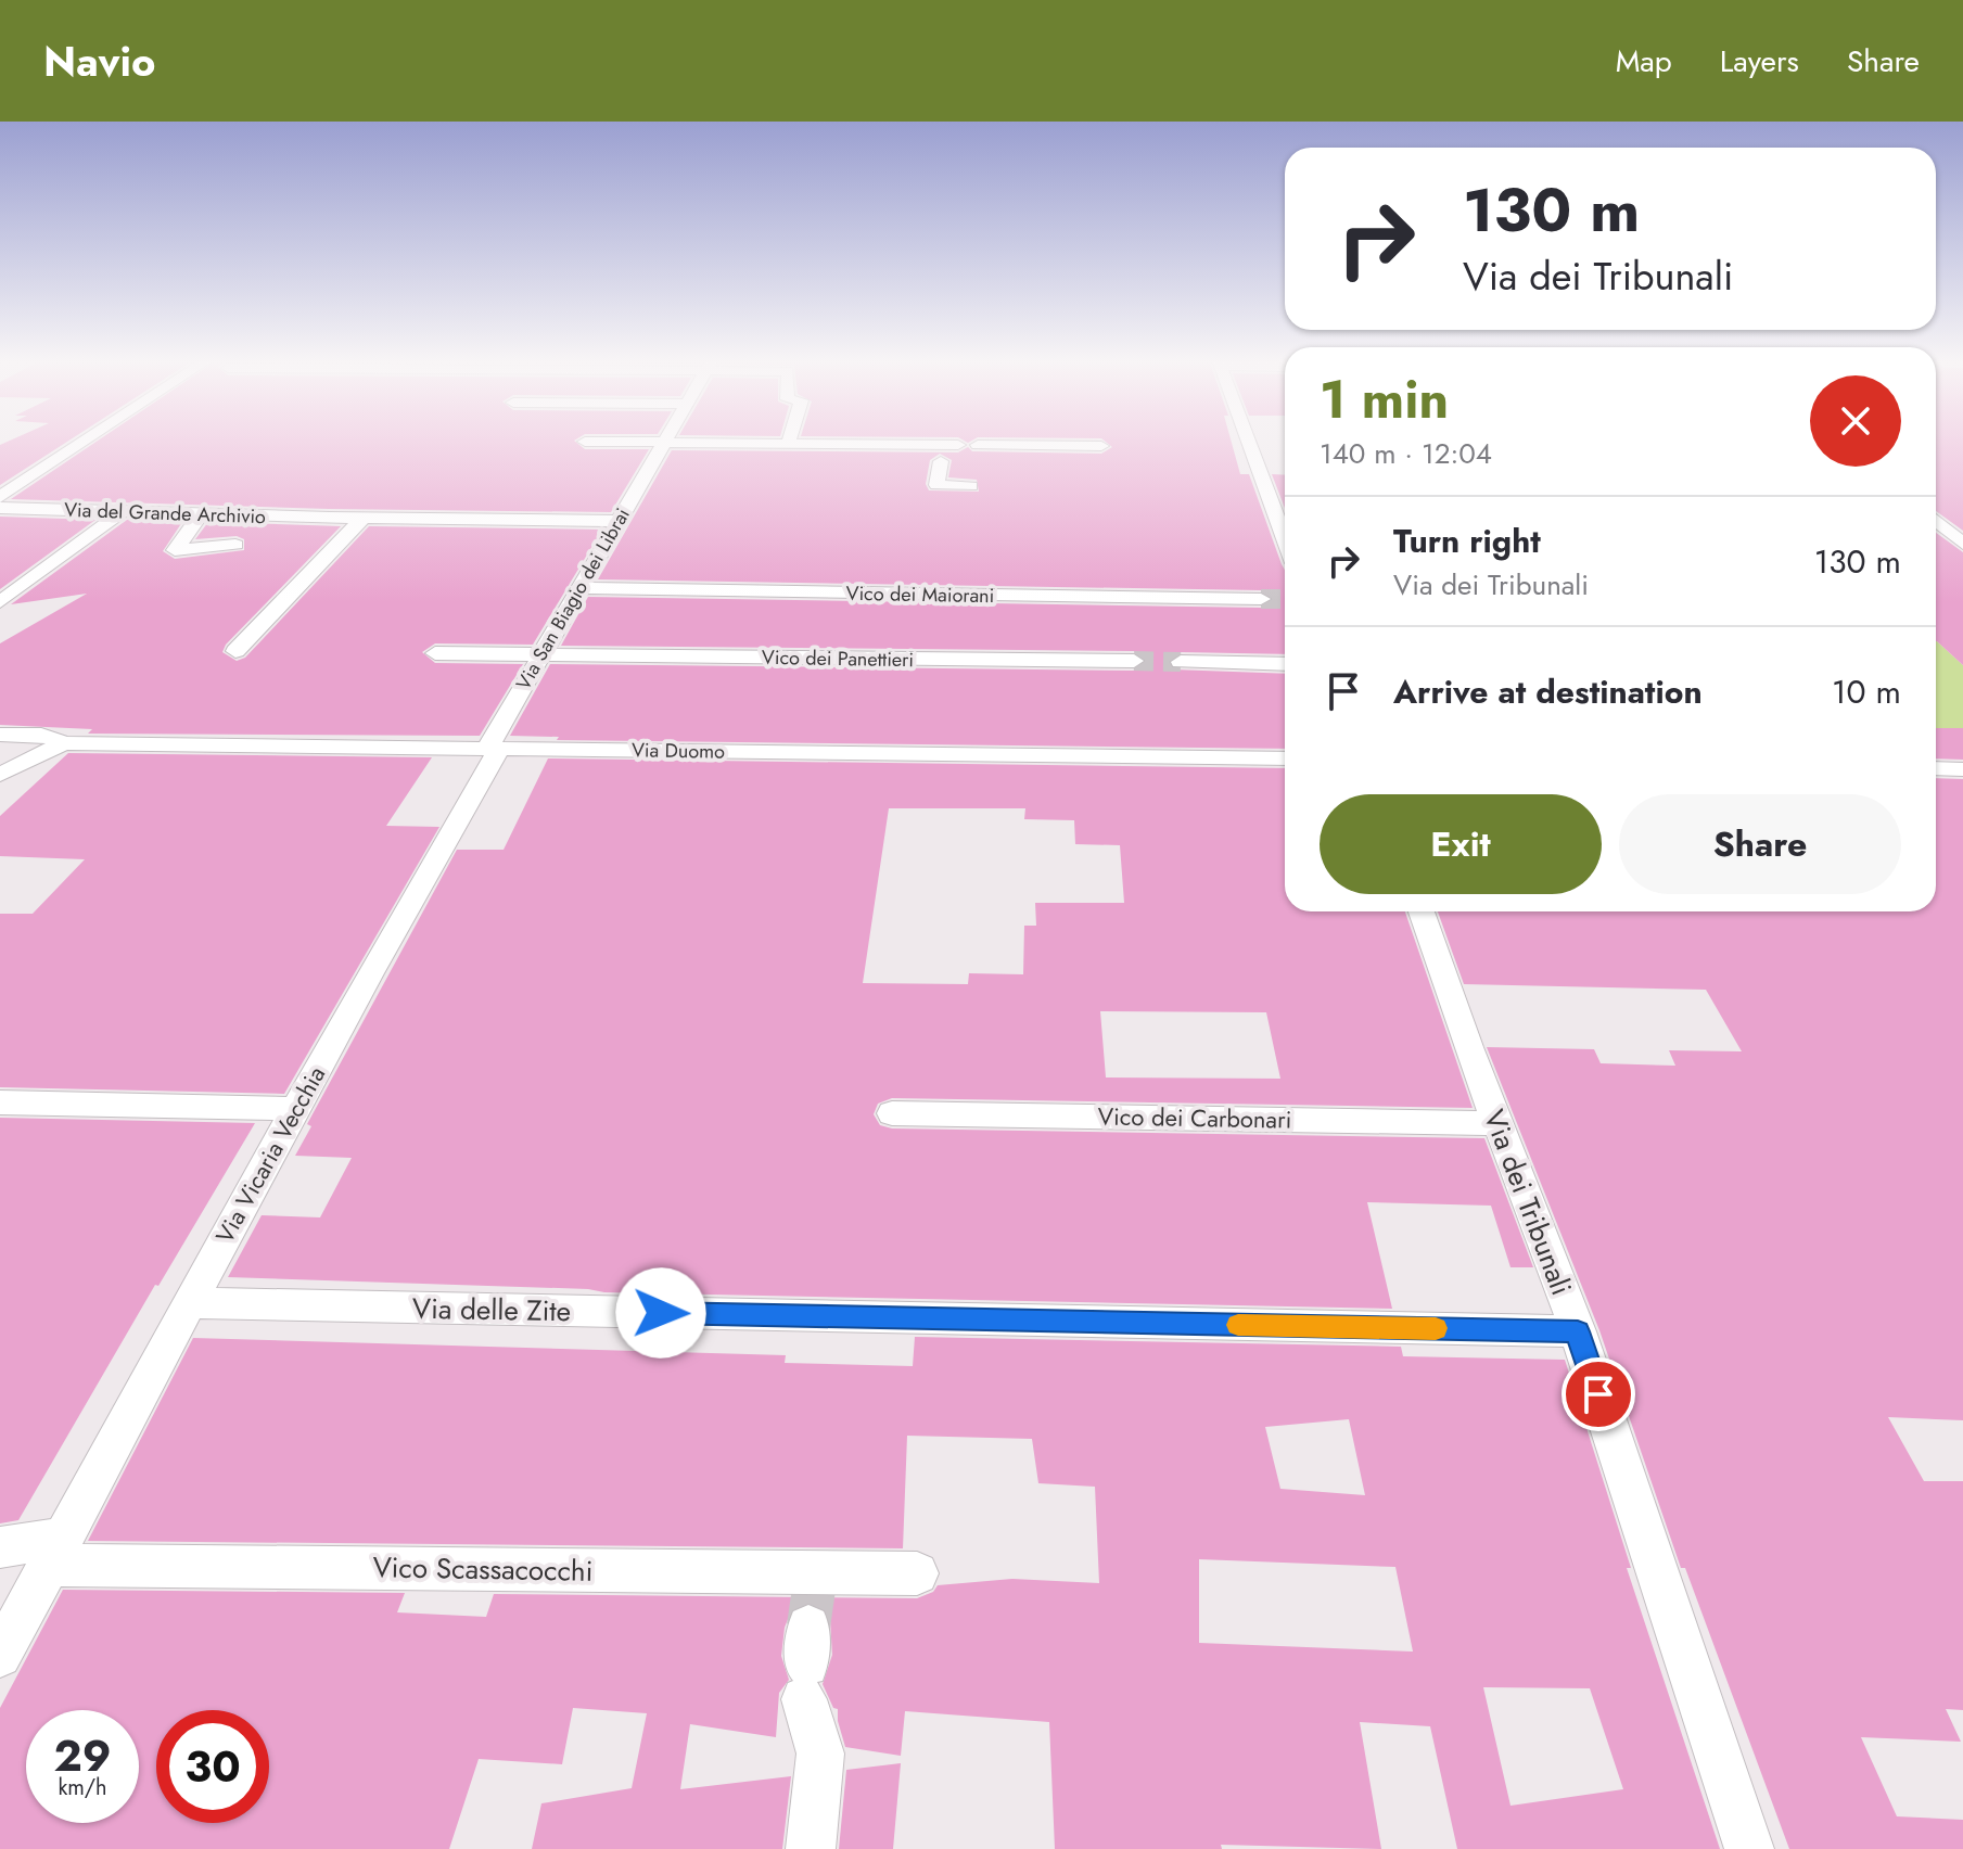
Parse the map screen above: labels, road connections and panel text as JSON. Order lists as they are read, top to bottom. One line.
{"streets":{"street":["Via del Grande Archivio","Vico dei Maiorani","Via San Biagio dei Librai","Vico dei Panettieri","Via Duomo","Vico dei Carbonari","Via Vicaria Vecchia","Via dei Tribunali","Via delle Zite","Vico Scassacocchi"]},"crossings":[["Via del Grande Archivio","Via San Biagio dei Librai"],["Vico dei Maiorani","Via San Biagio dei Librai"],["Via San Biagio dei Librai","Vico dei Panettieri"],["Via San Biagio dei Librai","Via Duomo"],["Via San Biagio dei Librai","Via Vicaria Vecchia"],["Via Duomo","Via Vicaria Vecchia"],["Vico dei Carbonari","Via dei Tribunali"],["Via Vicaria Vecchia","Via delle Zite"],["Via Vicaria Vecchia","Vico Scassacocchi"],["Via dei Tribunali","Via delle Zite"]],"page":{"header":"Navio","nav":["Map","Layers","Share"],"turn":["130 m","Via dei Tribunali"],"heading":["1 min","140 m · 12:04"],"list":[{"name":"Turn right","note":"Via dei Tribunali","value":"130 m"},{"name":"Arrive at destination","value":"10 m"}],"buttons":["Exit","Share"],"speed":"29 km/h","limit":"30"}}
